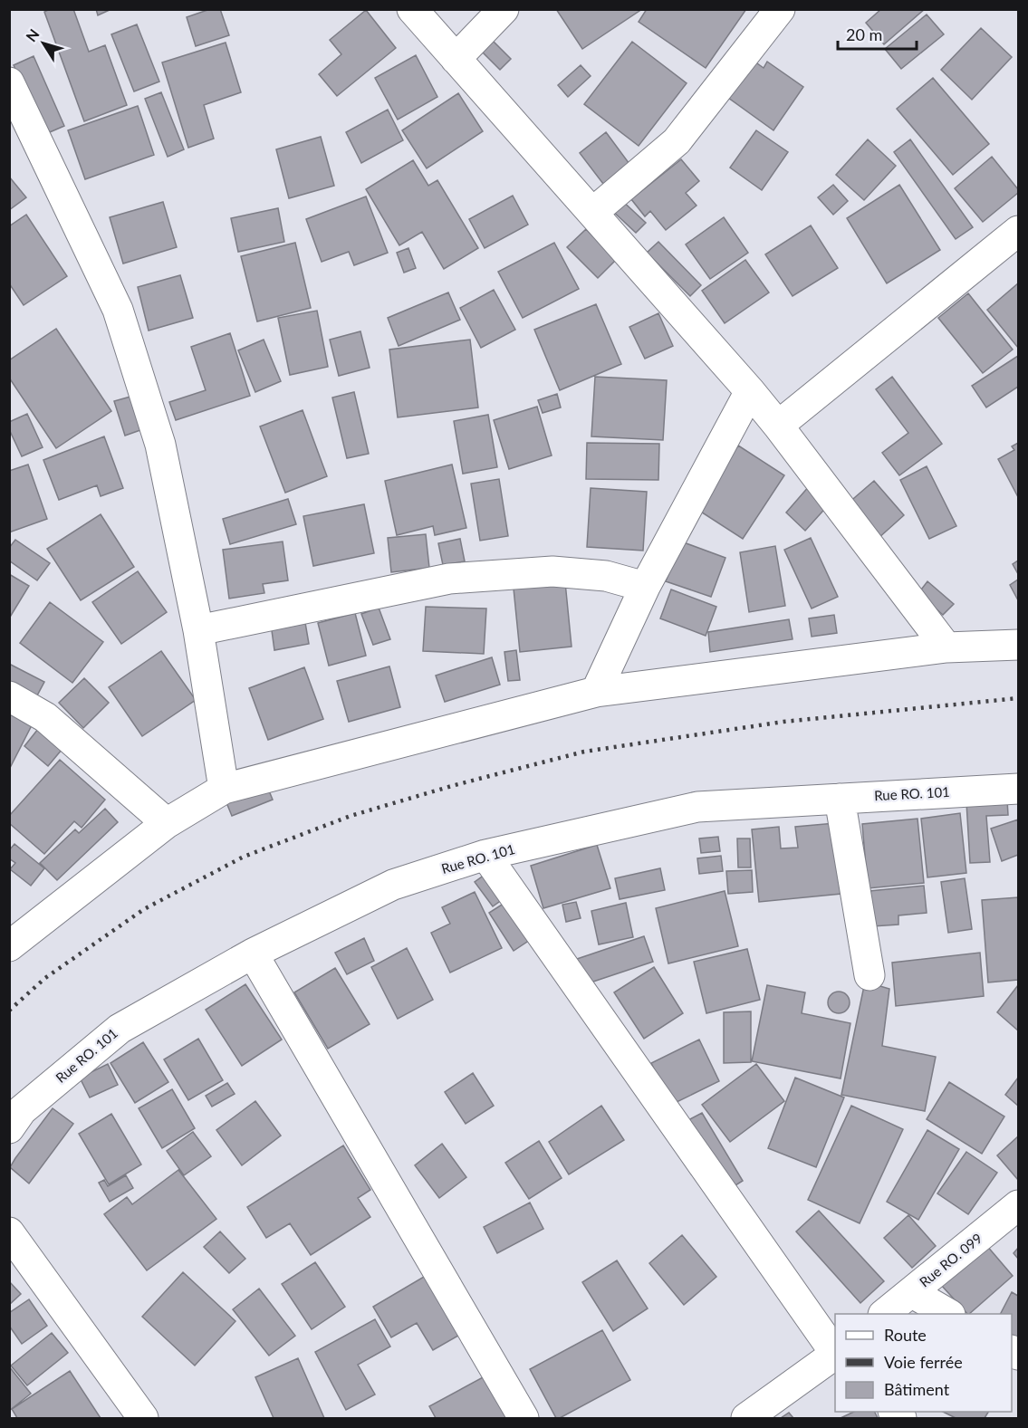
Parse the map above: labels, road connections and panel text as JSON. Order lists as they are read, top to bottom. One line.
{"streets":{"street":["Rue RO. 101","Rue RO. 099"]},"legend":["Route","Voie ferrée","Bâtiment"],"scale_bar":"20 m","north":"top left"}
